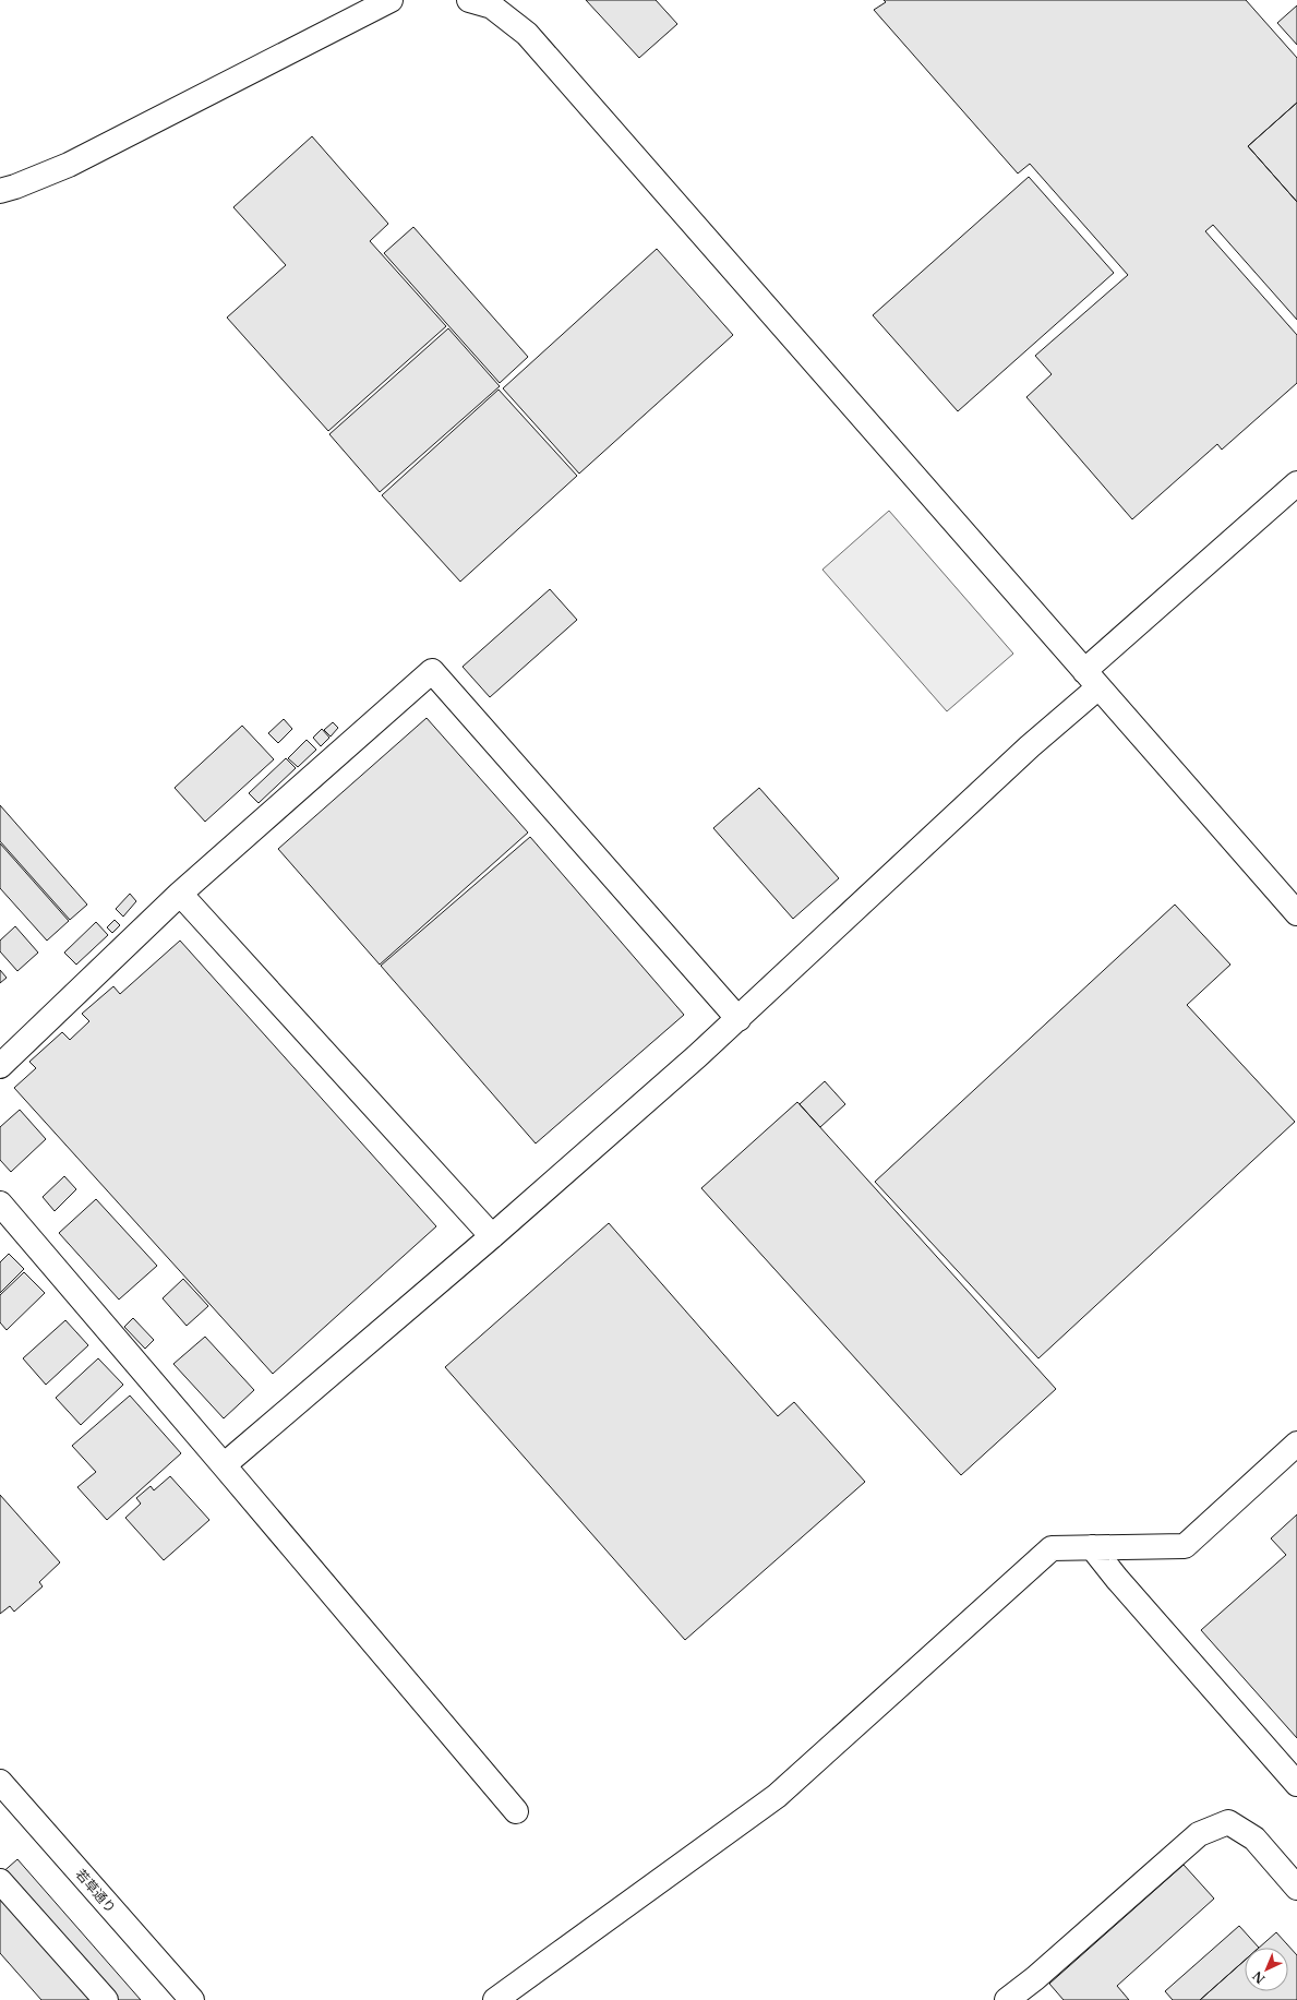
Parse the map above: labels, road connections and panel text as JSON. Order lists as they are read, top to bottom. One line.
{"streets":{"street":["若草通り"]},"north":"bottom left"}
